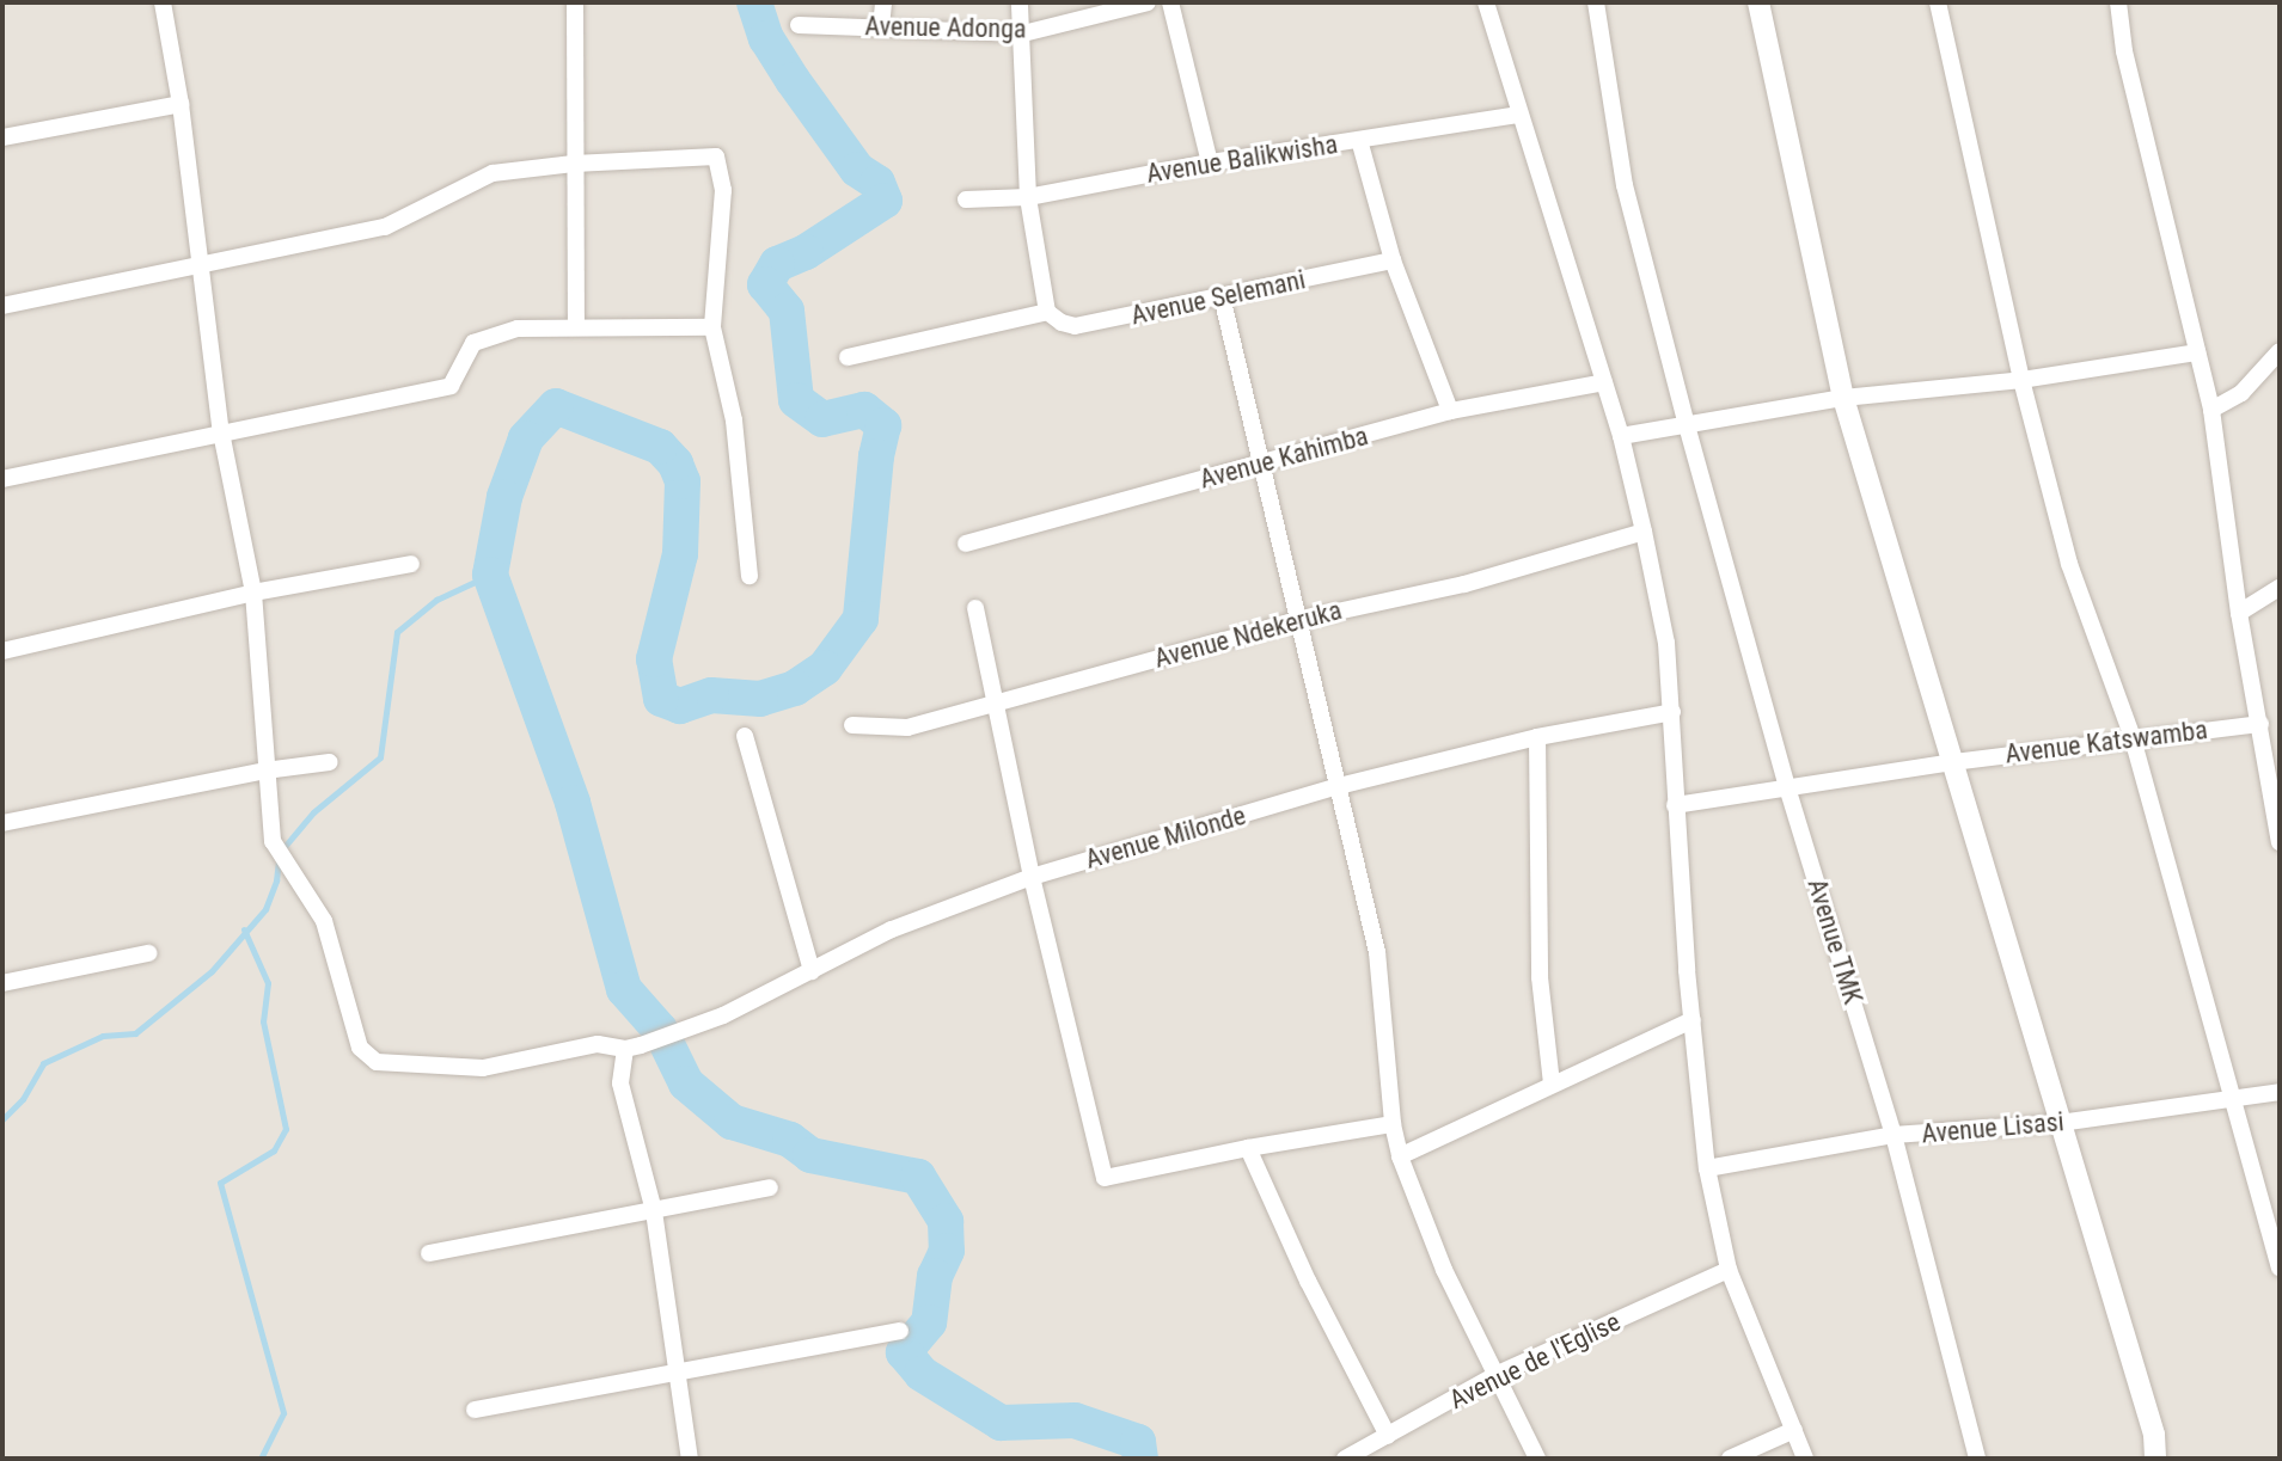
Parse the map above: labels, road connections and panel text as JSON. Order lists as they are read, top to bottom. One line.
{"streets":{"street":["Avenue Adonga","Avenue Balikwisha","Avenue Selemani","Avenue Kahimba","Avenue Ndekeruka","Avenue Katswamba","Avenue Milonde","Avenue TMK","Avenue Lisasi","Avenue de l'Eglise"]},"crossings":[["Avenue TMK","Avenue Lisasi"]]}
